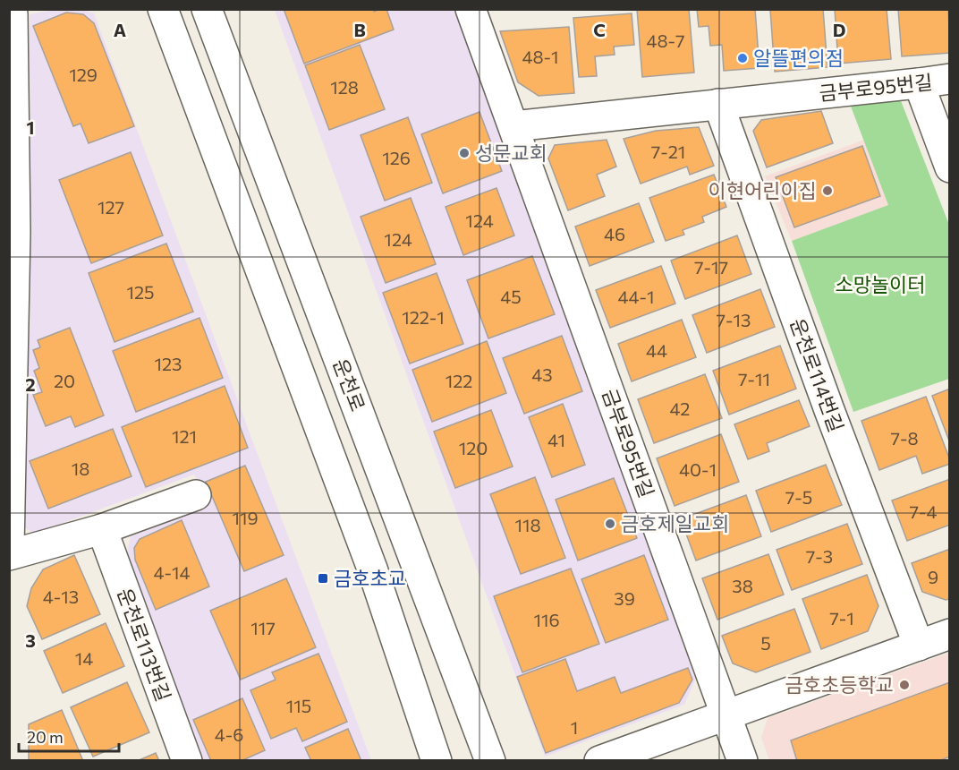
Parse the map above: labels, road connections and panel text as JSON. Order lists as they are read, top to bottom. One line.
{"streets":{"street":["금부로95번길","운천로114번길","운천로","운천로113번길"]},"crossings":[["금부로95번길","운천로114번길"]],"parks":["소망놀이터"],"places":{"other":["알뜰편의점","성문교회","이현어린이집","금호제일교회","금호초등학교"],"transit":["금호초교"]},"house_numbers":["48-7","48-1","129","128","7-21","126","127","124","46","124","7-17","125","45","44-1","122-1","7-13","44","123","43","7-11","20","122","42","121","7-8","41","120","18","40-1","7-5","7-4","119","118","7-3","4-14","9","38","4-13","39","7-1","116","117","5","14","115","1","4-6"],"scale_bar":"20 m","grid":{"columns":["A","B","C","D"],"rows":["1","2","3"]}}
